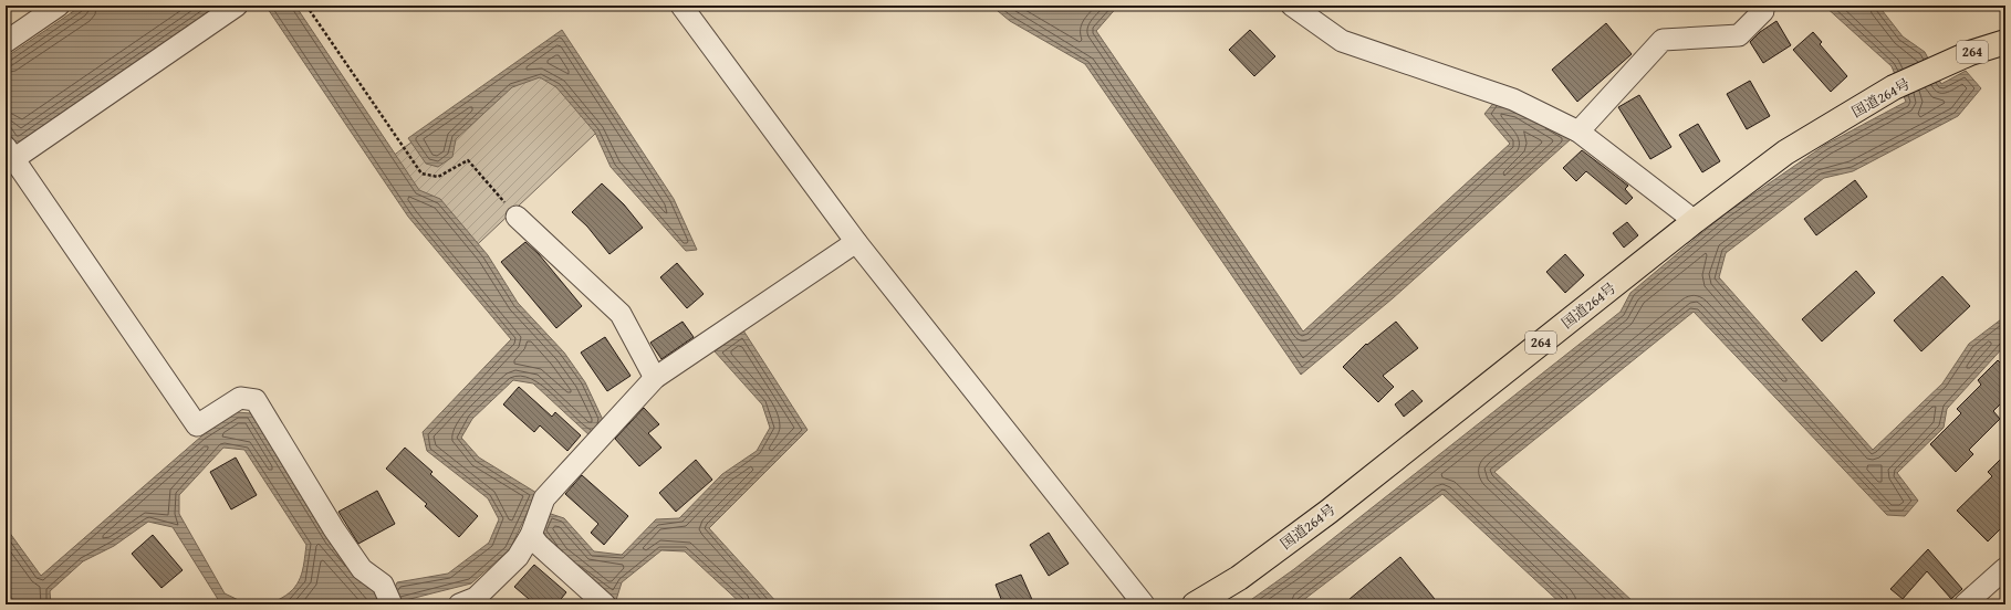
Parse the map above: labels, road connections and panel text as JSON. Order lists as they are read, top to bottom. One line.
{"streets":{"highway":["264","国道264号"]}}
